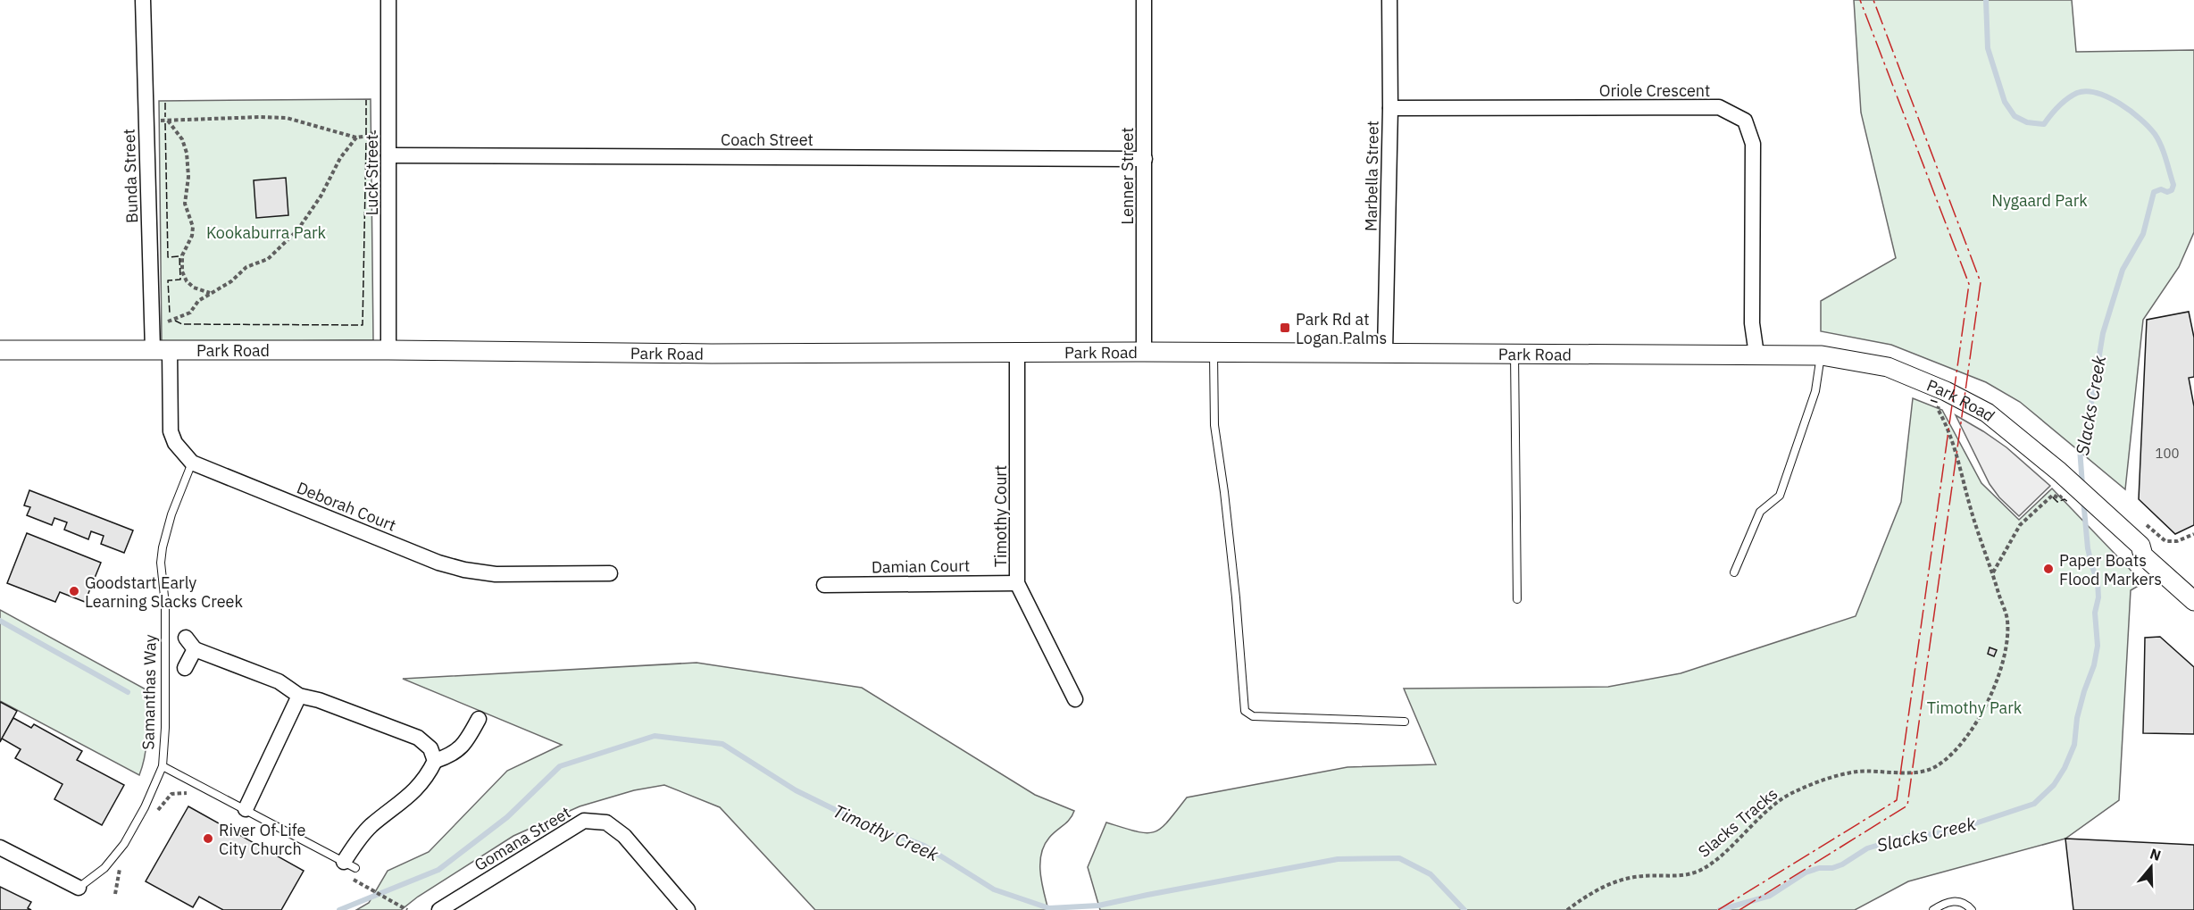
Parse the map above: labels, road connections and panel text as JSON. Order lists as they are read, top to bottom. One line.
{"streets":{"street":["Oriole Crescent","Coach Street","Luck Street","Bunda Street","Lenner Street","Marbella Street","Park Road","Deborah Court","Timothy Court","Damian Court","Gomana Street"],"lane":["Samanthas Way"],"path":["Slacks Tracks"]},"crossings":[["Oriole Crescent","Marbella Street"],["Oriole Crescent","Park Road"],["Coach Street","Luck Street"],["Coach Street","Lenner Street"],["Luck Street","Park Road"],["Bunda Street","Park Road"],["Bunda Street","Deborah Court"],["Lenner Street","Park Road"],["Marbella Street","Park Road"],["Park Road","Deborah Court"],["Park Road","Timothy Court"],["Park Road","Slacks Tracks"],["Deborah Court","Samanthas Way"],["Timothy Court","Damian Court"]],"water":["Slacks Creek","Timothy Creek"],"parks":["Nygaard Park","Kookaburra Park","Timothy Park"],"places":{"transit":["Park Rd at Logan Palms"],"other":["Paper Boats Flood Markers","Goodstart Early Learning Slacks Creek","River Of Life City Church"]},"house_numbers":["100"],"north":"top"}
